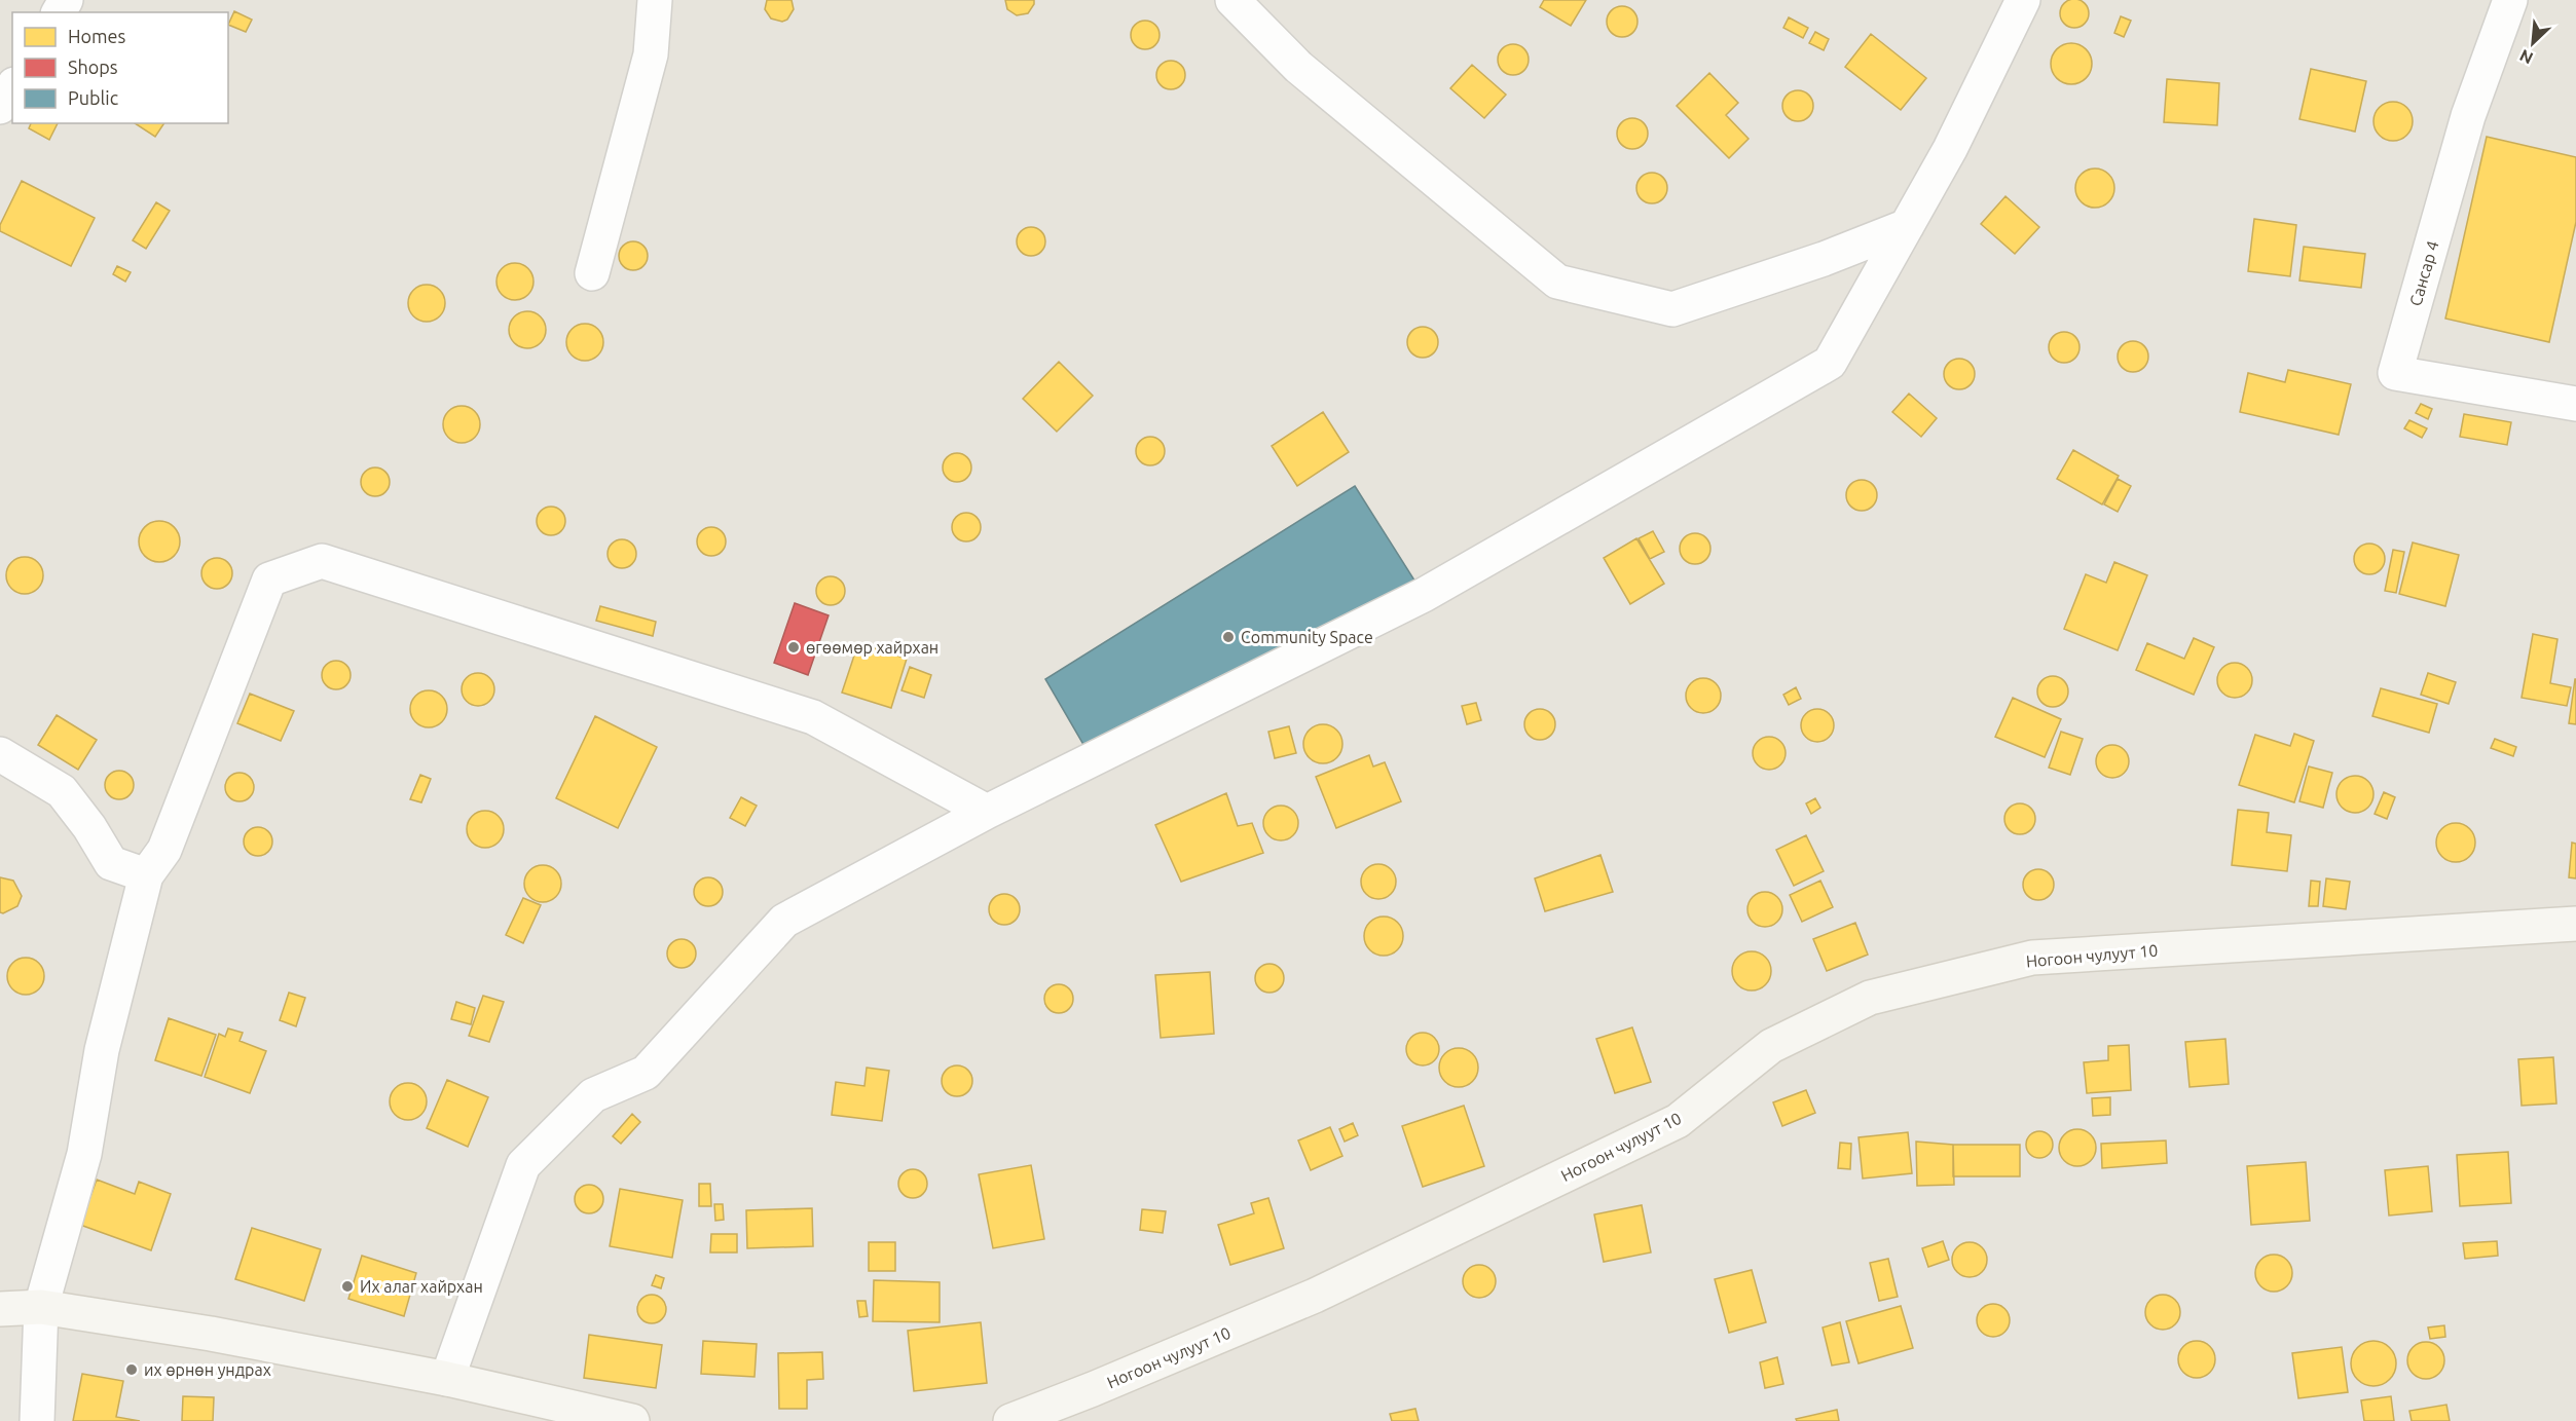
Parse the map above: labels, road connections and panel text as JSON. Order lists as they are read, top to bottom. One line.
{"streets":{"street":["Сансар 4","Ногоон чулуут 10"]},"places":["Community Space","өгөөмөр хайрхан","Их алаг хайрхан","их өрнөн ундрах"],"legend":["Homes","Shops","Public"],"north":"bottom left"}
